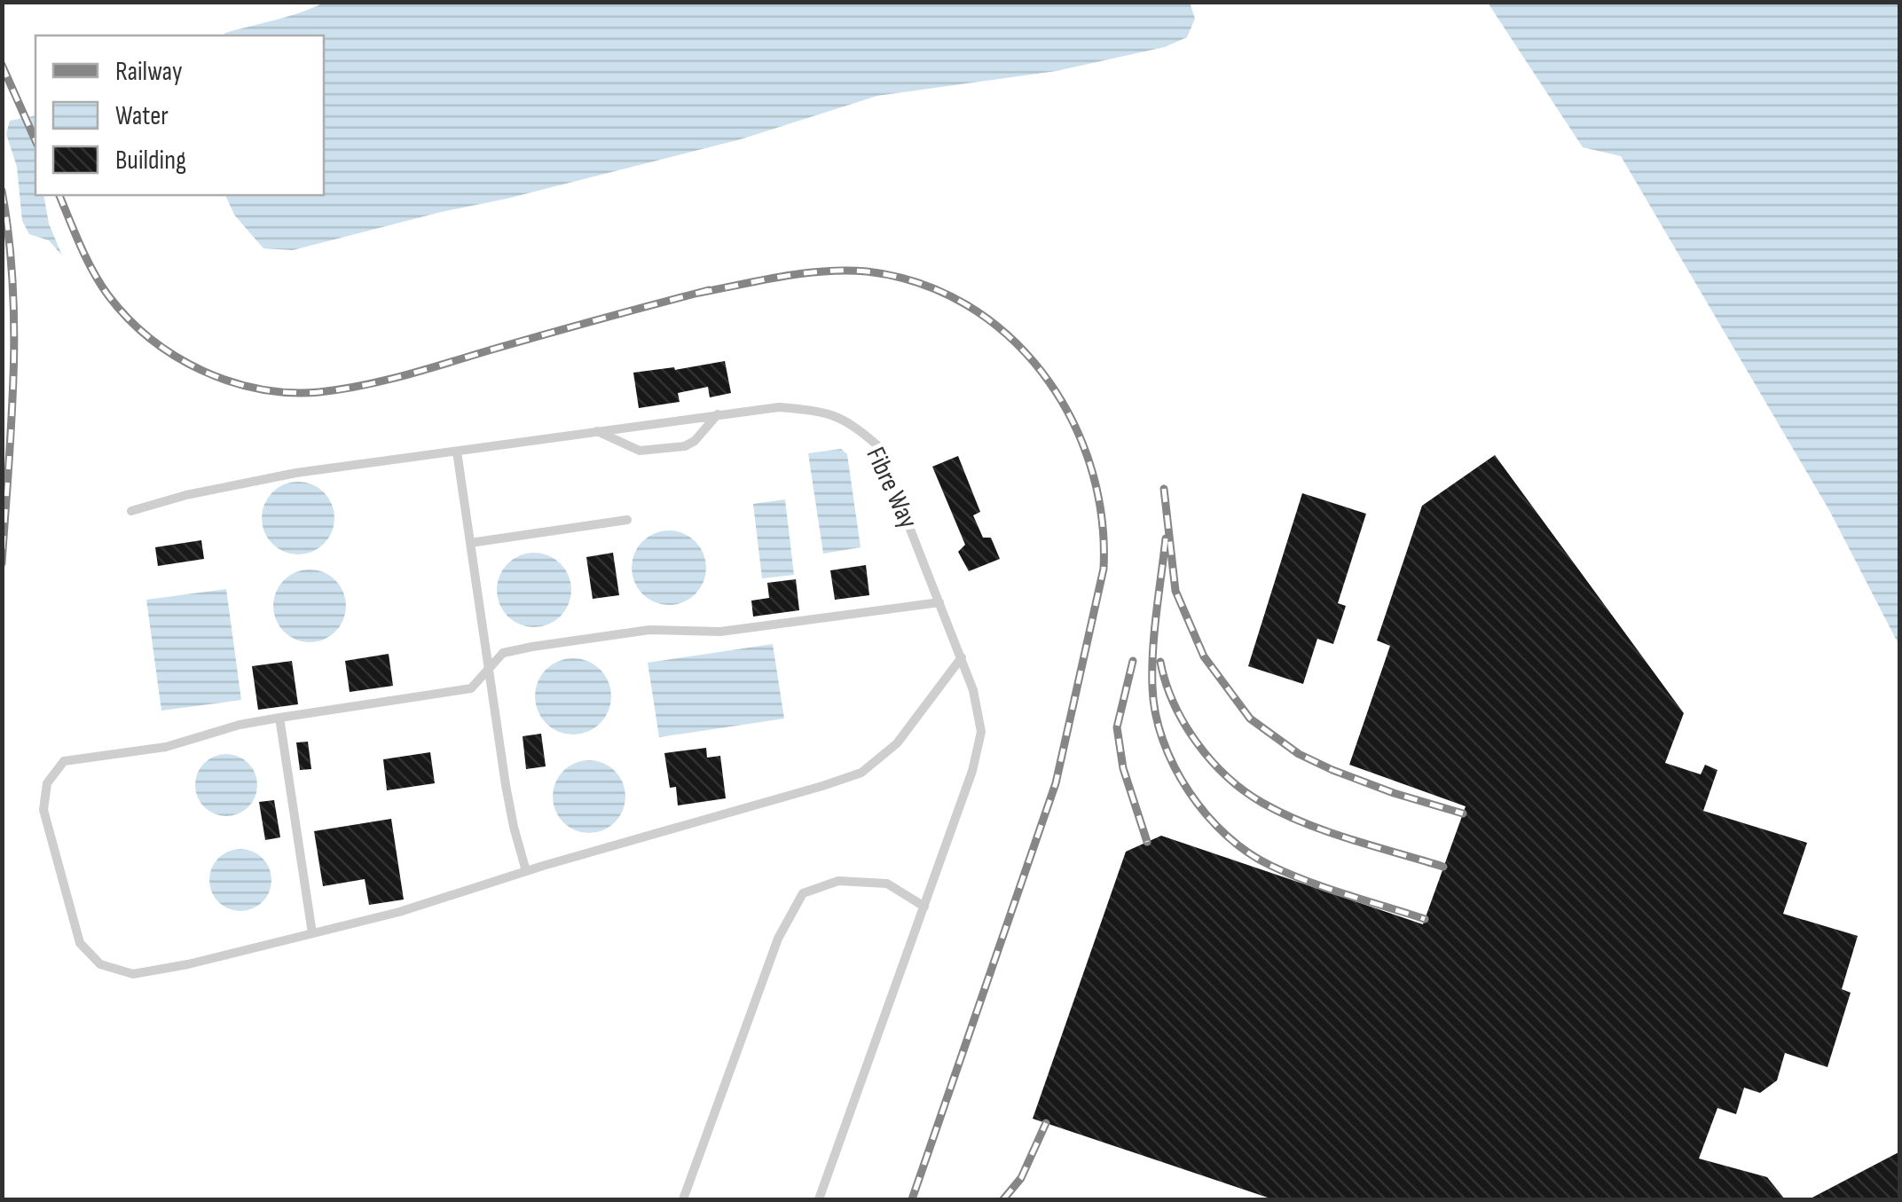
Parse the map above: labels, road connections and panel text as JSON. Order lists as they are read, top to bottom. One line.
{"streets":{"lane":["Fibre Way"]},"legend":["Railway","Water","Building"]}
